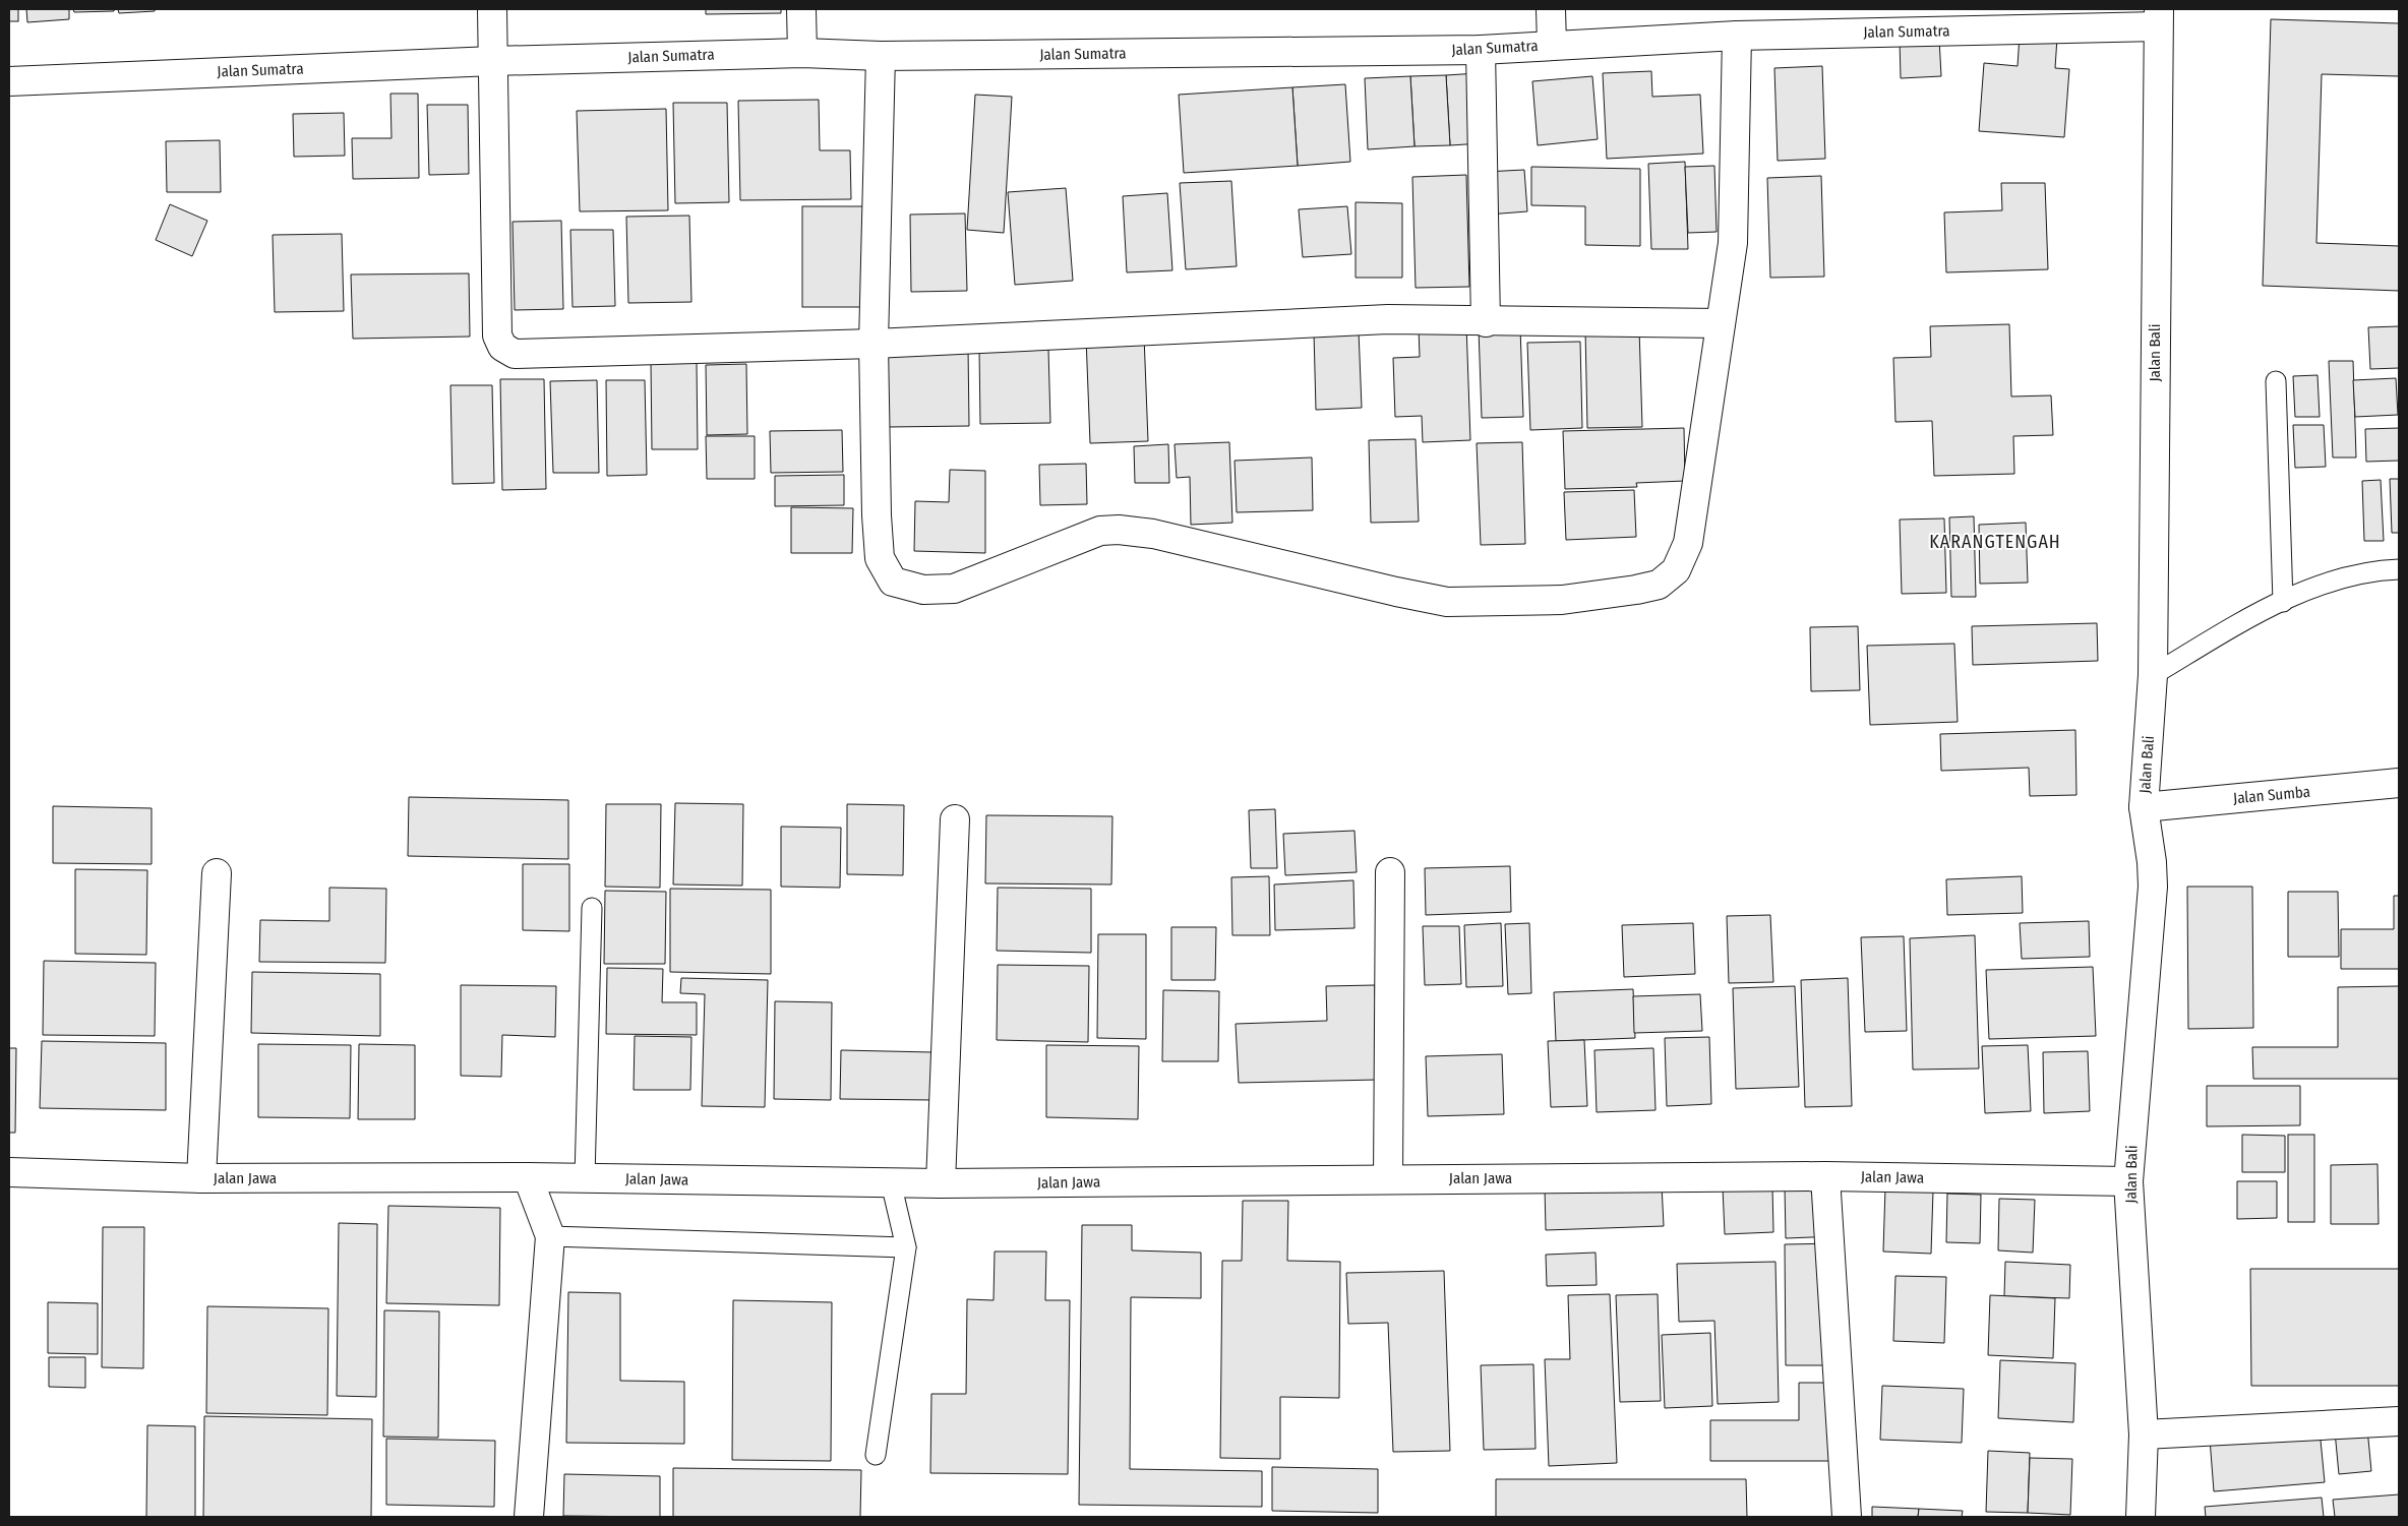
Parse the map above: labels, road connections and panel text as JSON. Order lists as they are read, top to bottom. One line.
{"streets":{"main road":["Jalan Sumatra","Jalan Bali","Jalan Sumba","Jalan Jawa"]},"crossings":[["Jalan Sumatra","Jalan Bali"],["Jalan Bali","Jalan Sumba"],["Jalan Bali","Jalan Jawa"]],"districts":["KARANGTENGAH"]}
